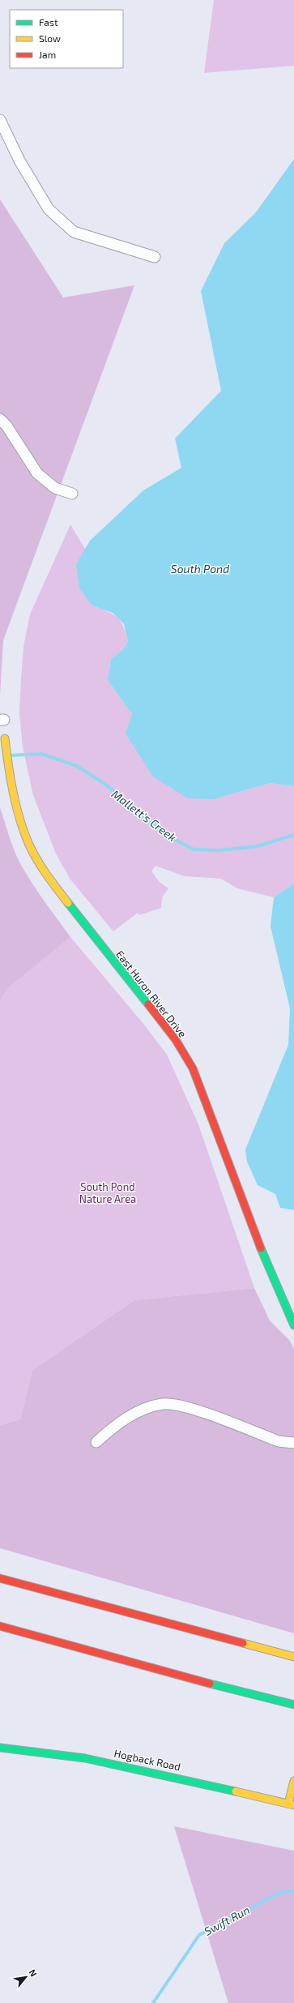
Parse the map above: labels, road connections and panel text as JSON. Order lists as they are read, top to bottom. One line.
{"streets":{"main road":["East Huron River Drive","Hogback Road"]},"water":["South Pond","Mallett's Creek","Swift Run"],"parks":["South Pond Nature Area"],"legend":["Fast","Slow","Jam"],"north":"top right"}
